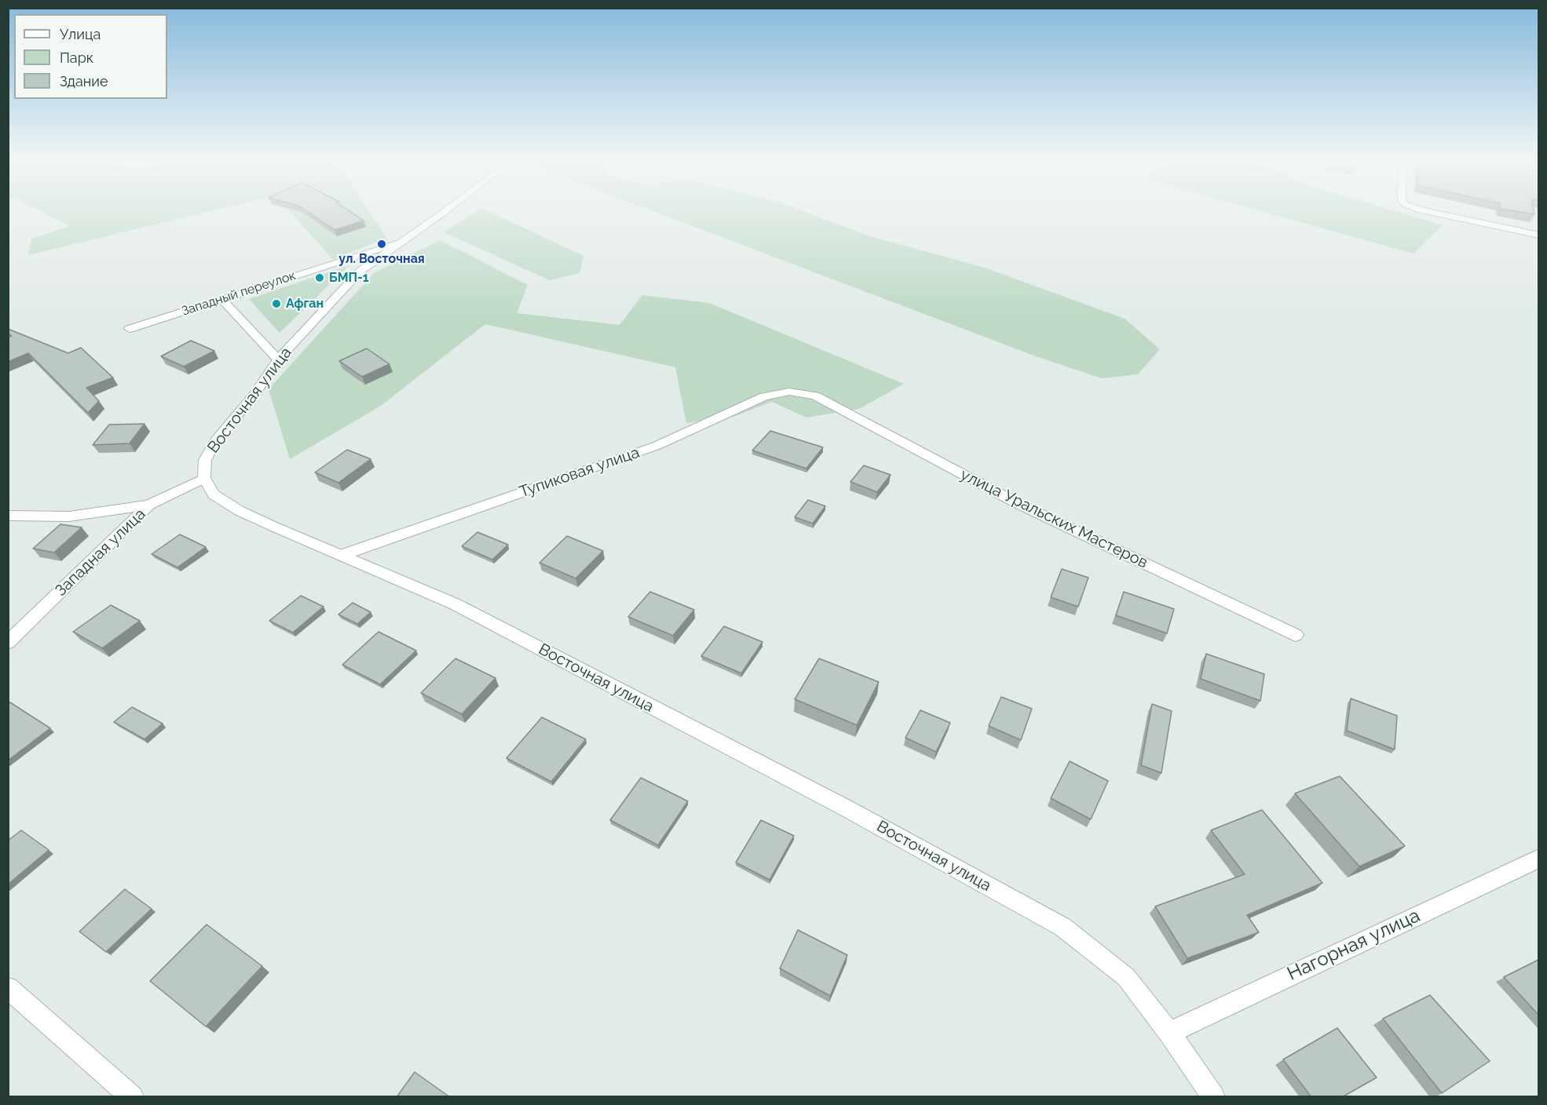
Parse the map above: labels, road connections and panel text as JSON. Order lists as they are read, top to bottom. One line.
{"streets":{"street":["Западный переулок","Восточная улица","Тупиковая улица","улица Уральских Мастеров","Западная улица","Нагорная улица"]},"crossings":[["Западный переулок","Восточная улица"],["Восточная улица","Тупиковая улица"],["Восточная улица","Западная улица"],["Восточная улица","Нагорная улица"],["Тупиковая улица","улица Уральских Мастеров"]],"places":["ул. Восточная","БМП-1","Афган"],"legend":["Улица","Парк","Здание"]}
